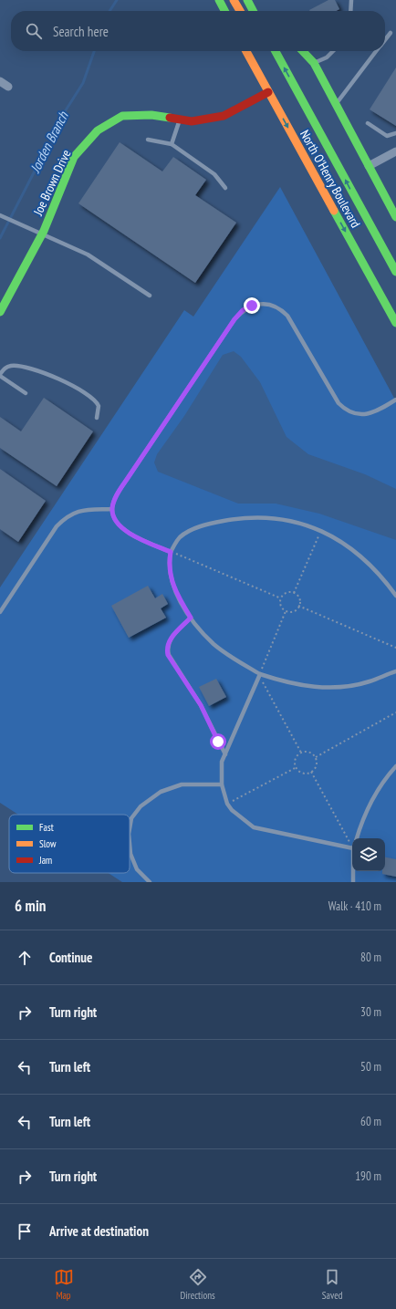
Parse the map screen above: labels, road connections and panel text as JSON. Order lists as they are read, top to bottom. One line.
{"streets":{"main road":["North O'Henry Boulevard","Joe Brown Drive"]},"crossings":[["North O'Henry Boulevard","Joe Brown Drive"]],"water":["Jorden Branch"],"legend":["Fast","Slow","Jam"],"page":{"search":"Search here","heading":["6 min","Walk · 410 m"],"list":[["Continue","80 m"],["Turn right","30 m"],["Turn left","50 m"],["Turn left","60 m"],["Turn right","190 m"],"Arrive at destination"],"nav":["Map","Directions","Saved"]}}
